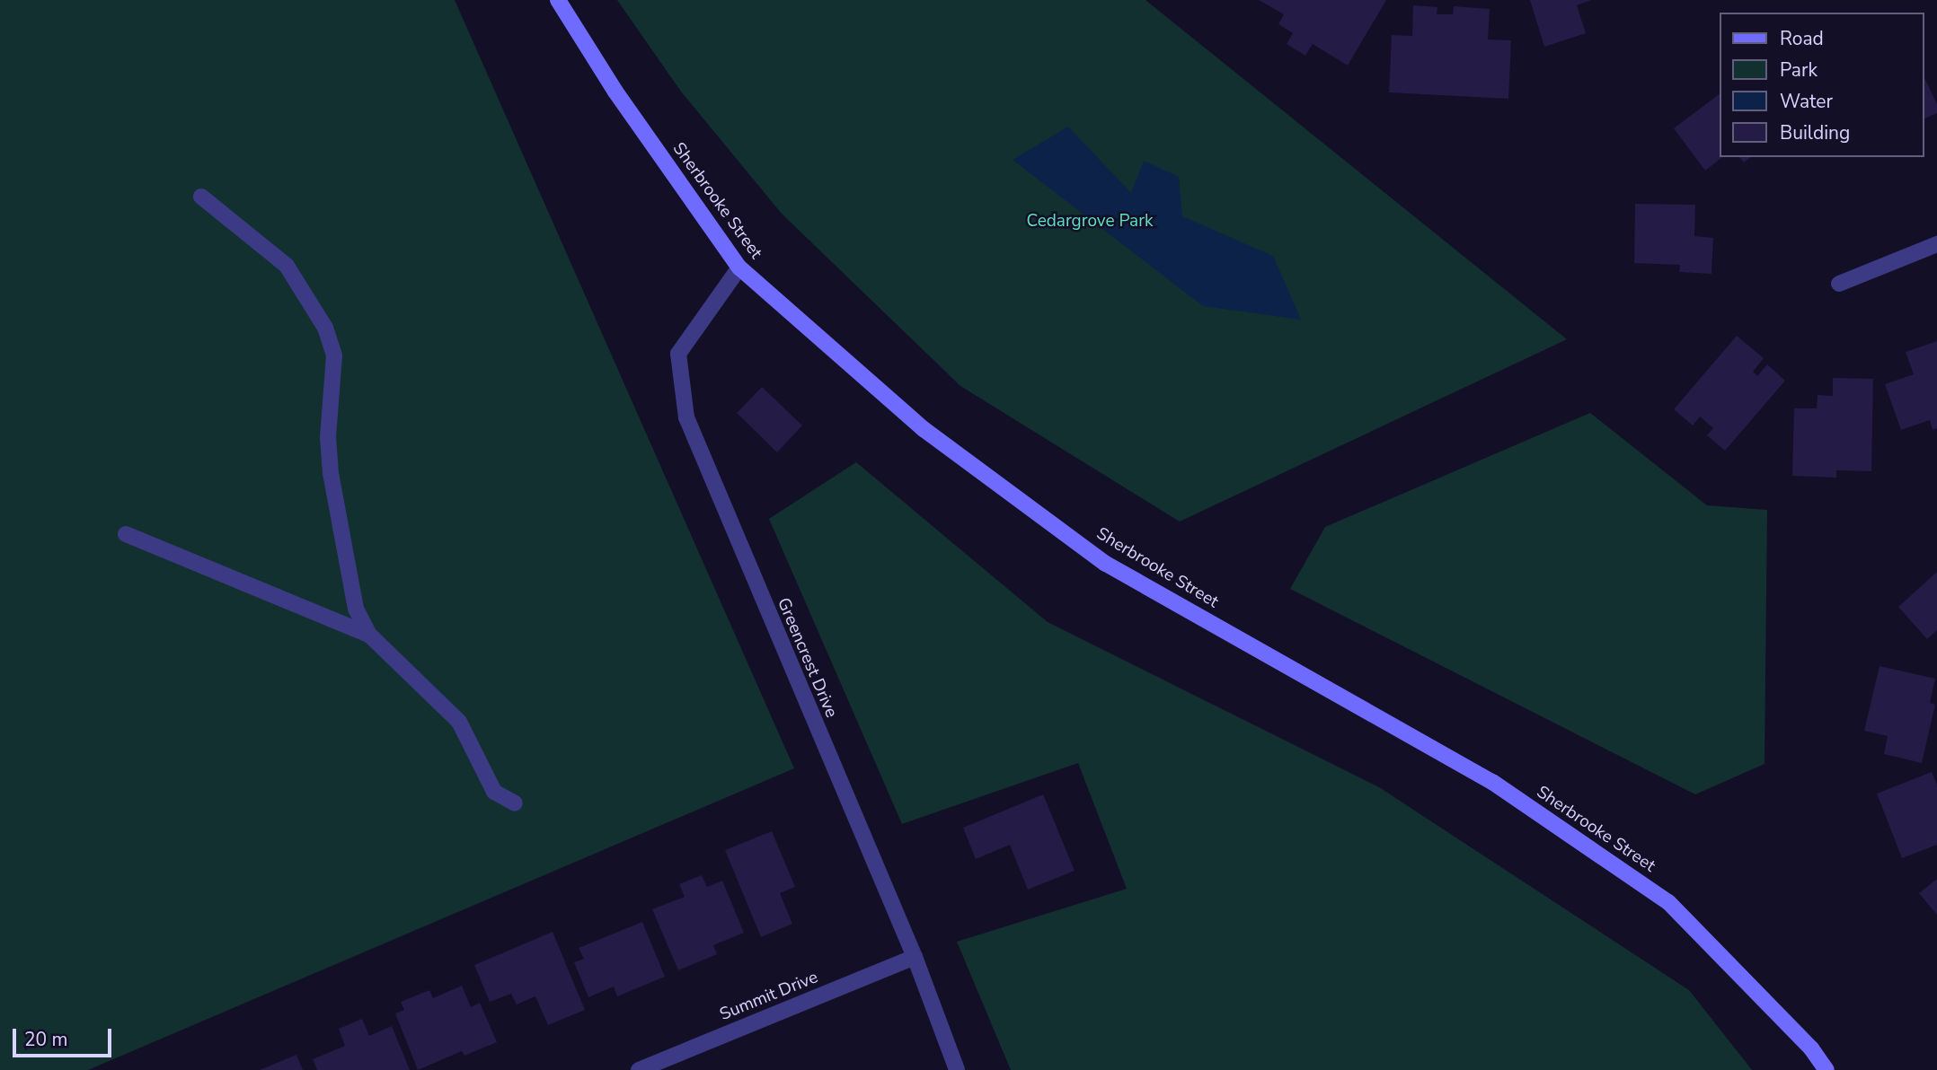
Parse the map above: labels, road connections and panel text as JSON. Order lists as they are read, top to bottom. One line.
{"streets":{"main road":["Sherbrooke Street"],"street":["Greencrest Drive","Summit Drive"]},"crossings":[["Sherbrooke Street","Greencrest Drive"],["Greencrest Drive","Summit Drive"]],"parks":["Cedargrove Park"],"legend":["Road","Park","Water","Building"],"scale_bar":"20 m"}
